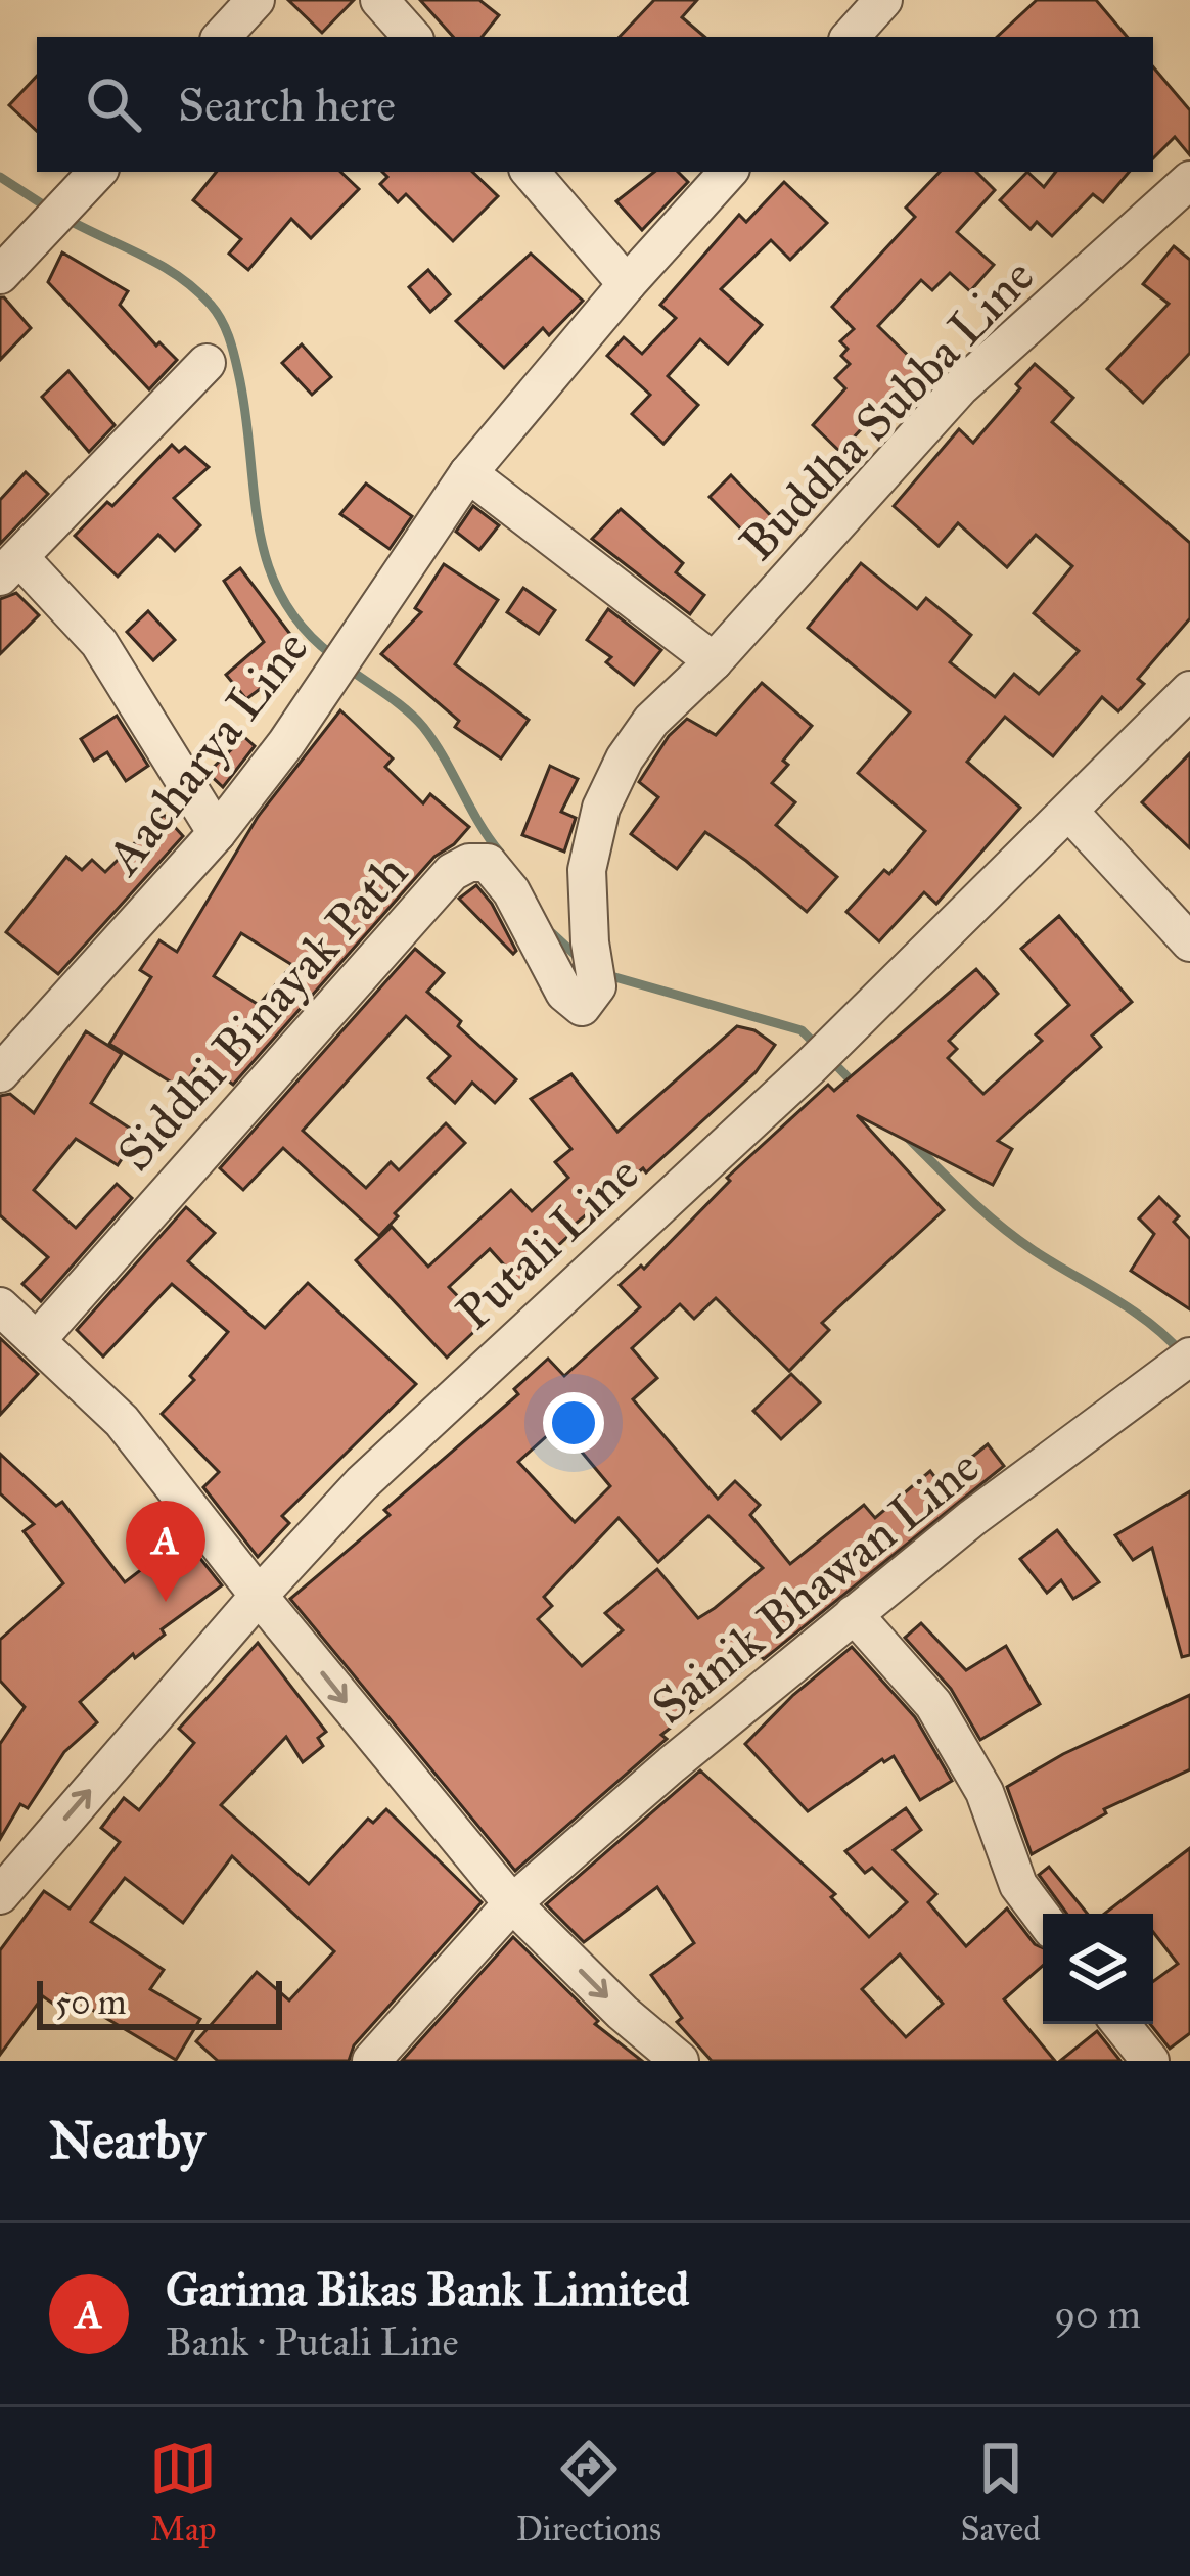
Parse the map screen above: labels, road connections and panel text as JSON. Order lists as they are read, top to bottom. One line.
{"streets":{"street":["Buddha Subba Line","Aacharya Line","Siddhi Binayak Path","Putali Line","Sainik Bhawan Line"]},"crossings":[["Buddha Subba Line","Siddhi Binayak Path"]],"scale_bar":"50 m","page":{"search":"Search here","pins":"A","scale":"50 m","heading":"Nearby","list":[{"mark":"A","name":"Garima Bikas Bank Limited","note":"Bank · Putali Line","value":"90 m"}],"nav":["Map","Directions","Saved"]}}
